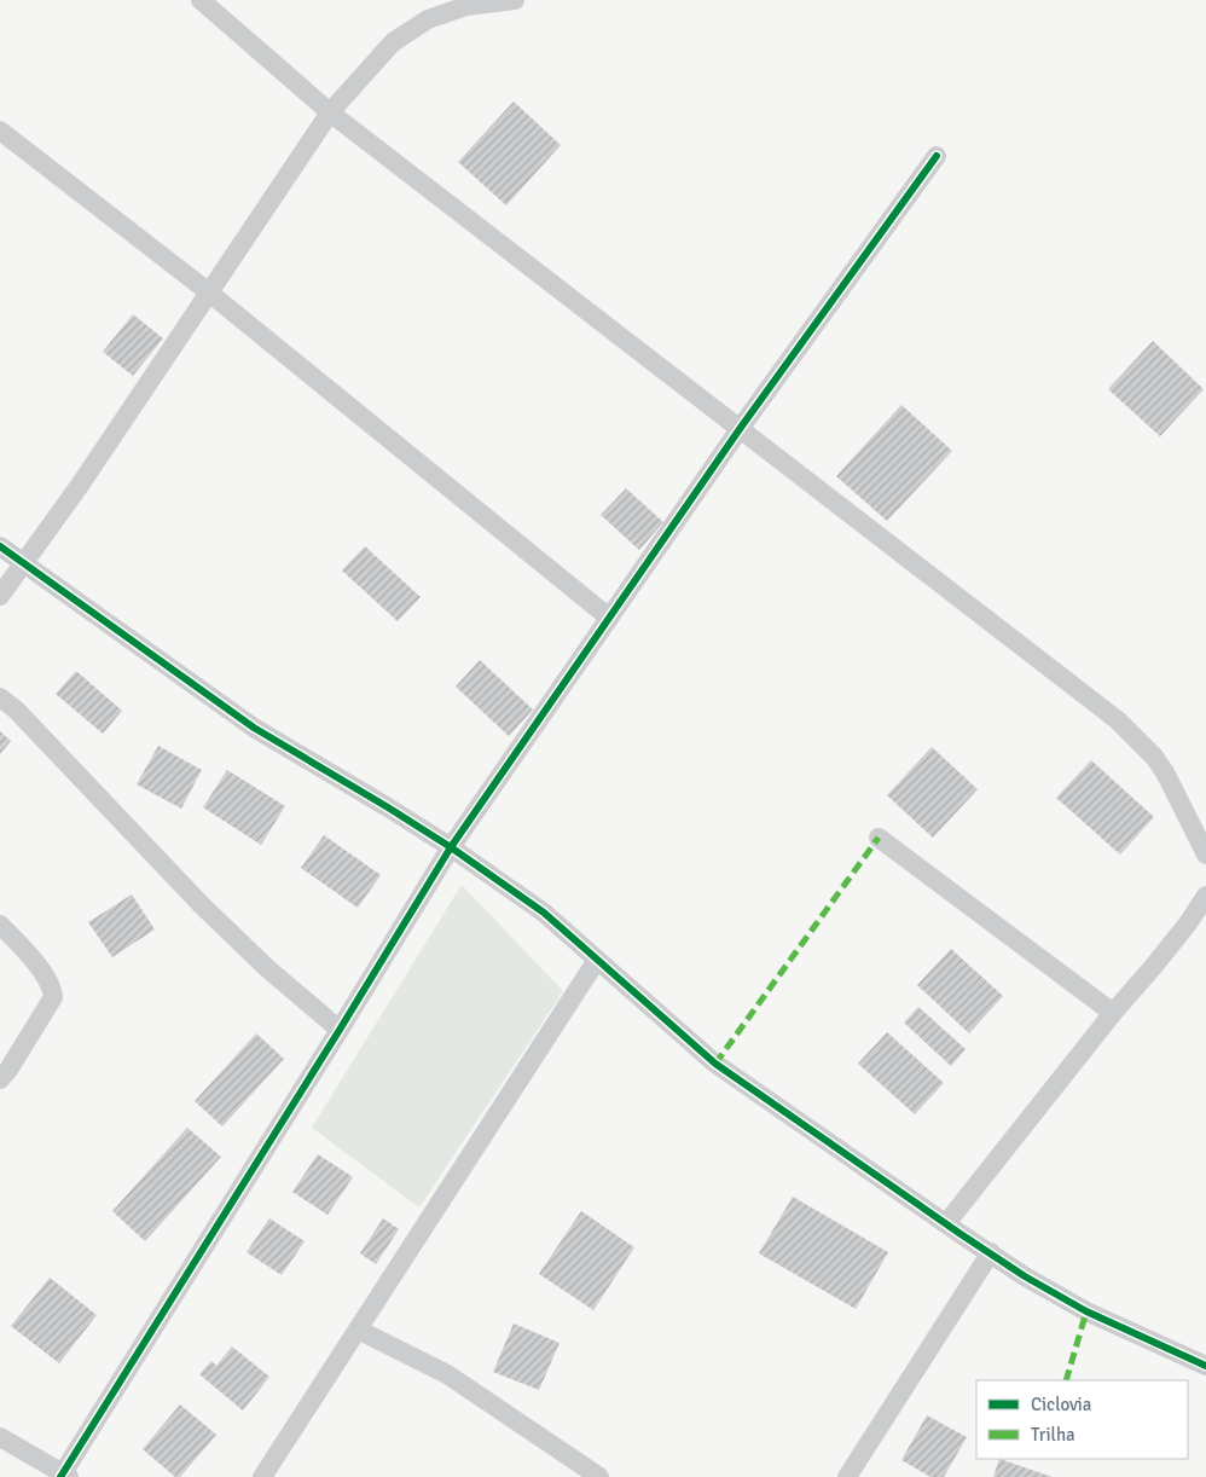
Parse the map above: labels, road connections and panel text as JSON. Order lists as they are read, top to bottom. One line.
{"legend":["Ciclovia","Trilha"]}
